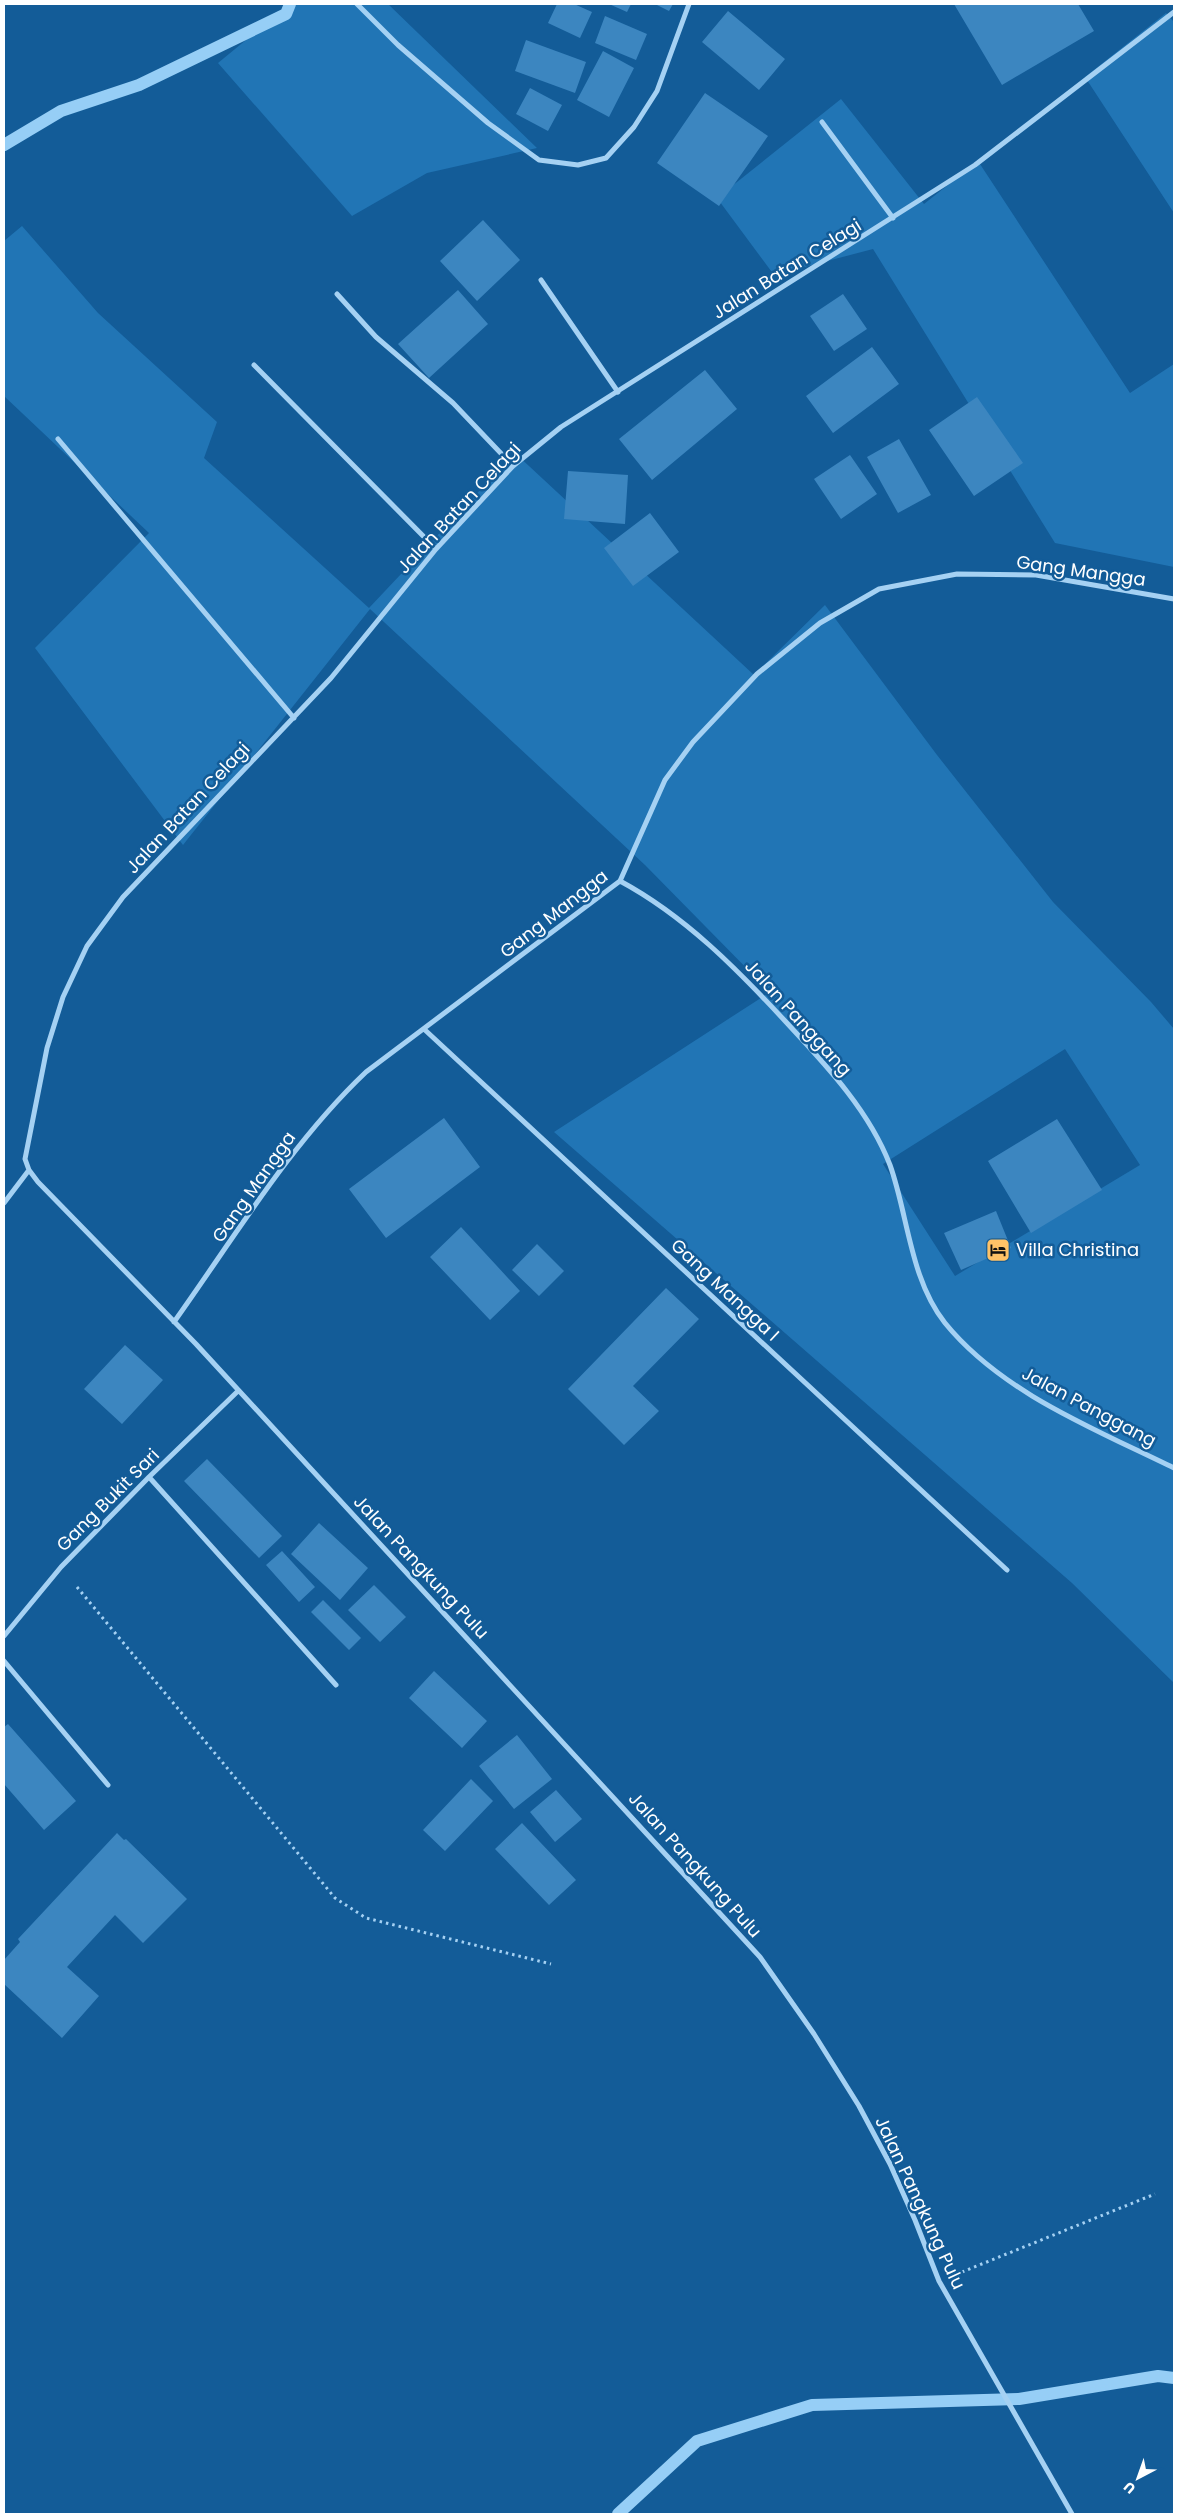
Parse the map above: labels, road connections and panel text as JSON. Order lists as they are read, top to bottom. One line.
{"streets":{"street":["Jalan Batan Celagi","Gang Mangga","Jalan Panggang","Gang Mangga I","Gang Bukit Sari","Jalan Pangkung Pulu"]},"crossings":[["Jalan Batan Celagi","Jalan Pangkung Pulu"],["Gang Mangga","Jalan Panggang"],["Gang Mangga","Gang Mangga I"],["Gang Mangga","Jalan Pangkung Pulu"],["Gang Bukit Sari","Jalan Pangkung Pulu"]],"places":{"hotel":["Villa Christina"]},"north":"bottom left"}
